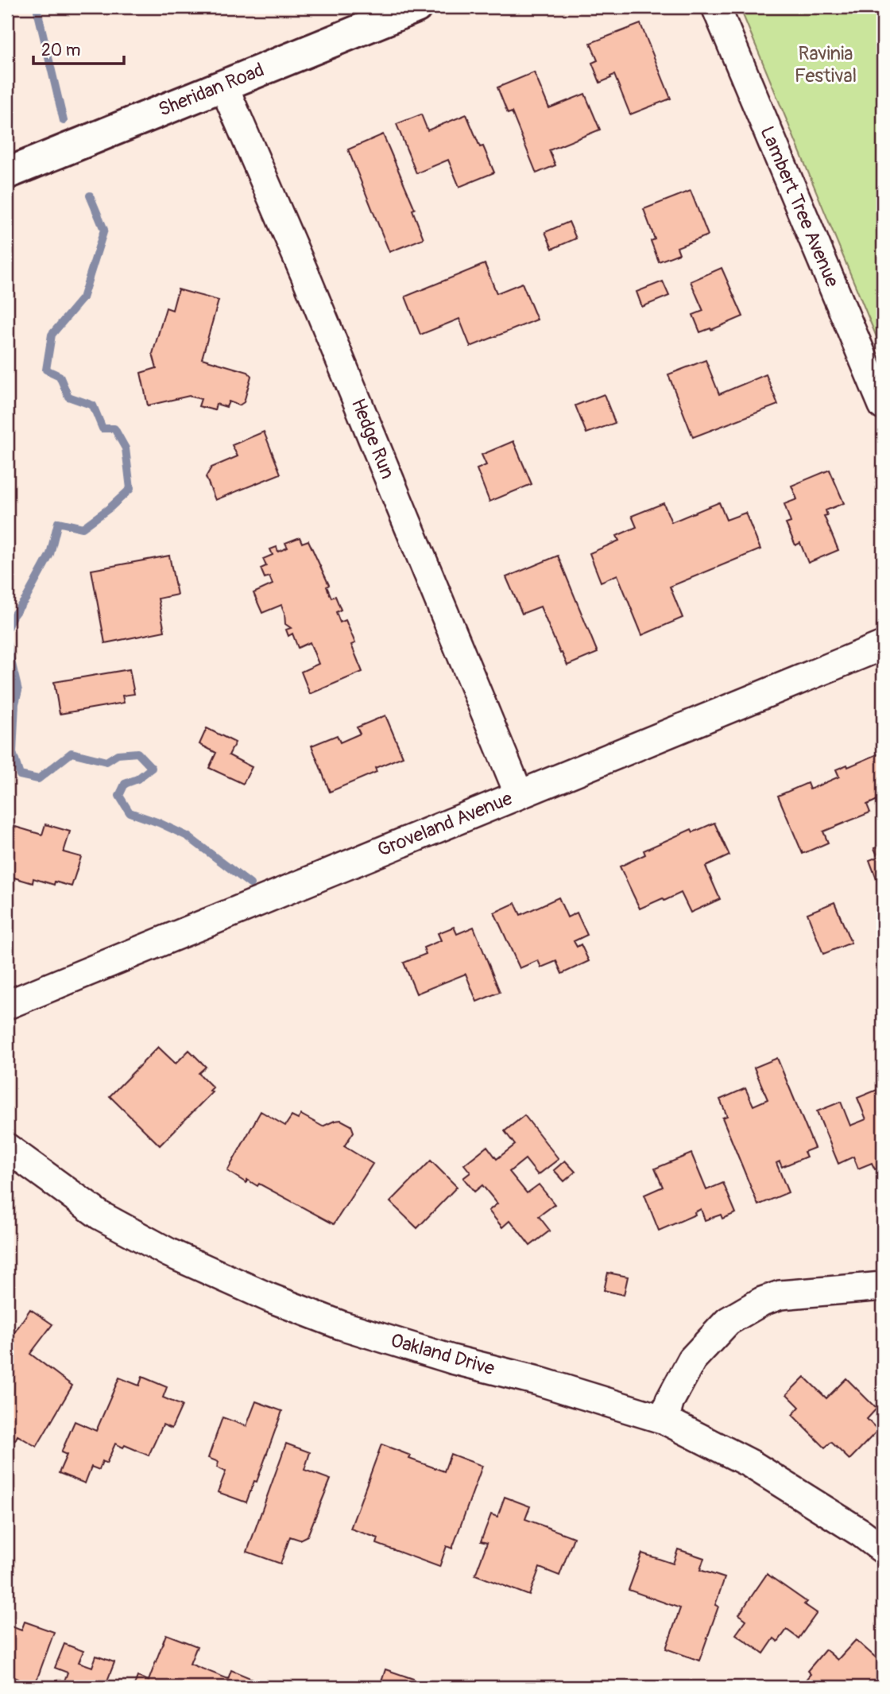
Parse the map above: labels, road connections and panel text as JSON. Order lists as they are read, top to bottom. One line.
{"streets":{"street":["Sheridan Road","Lambert Tree Avenue","Hedge Run","Groveland Avenue","Oakland Drive"]},"crossings":[["Sheridan Road","Hedge Run"],["Hedge Run","Groveland Avenue"]],"parks":["Ravinia Festival"],"scale_bar":"20 m"}
